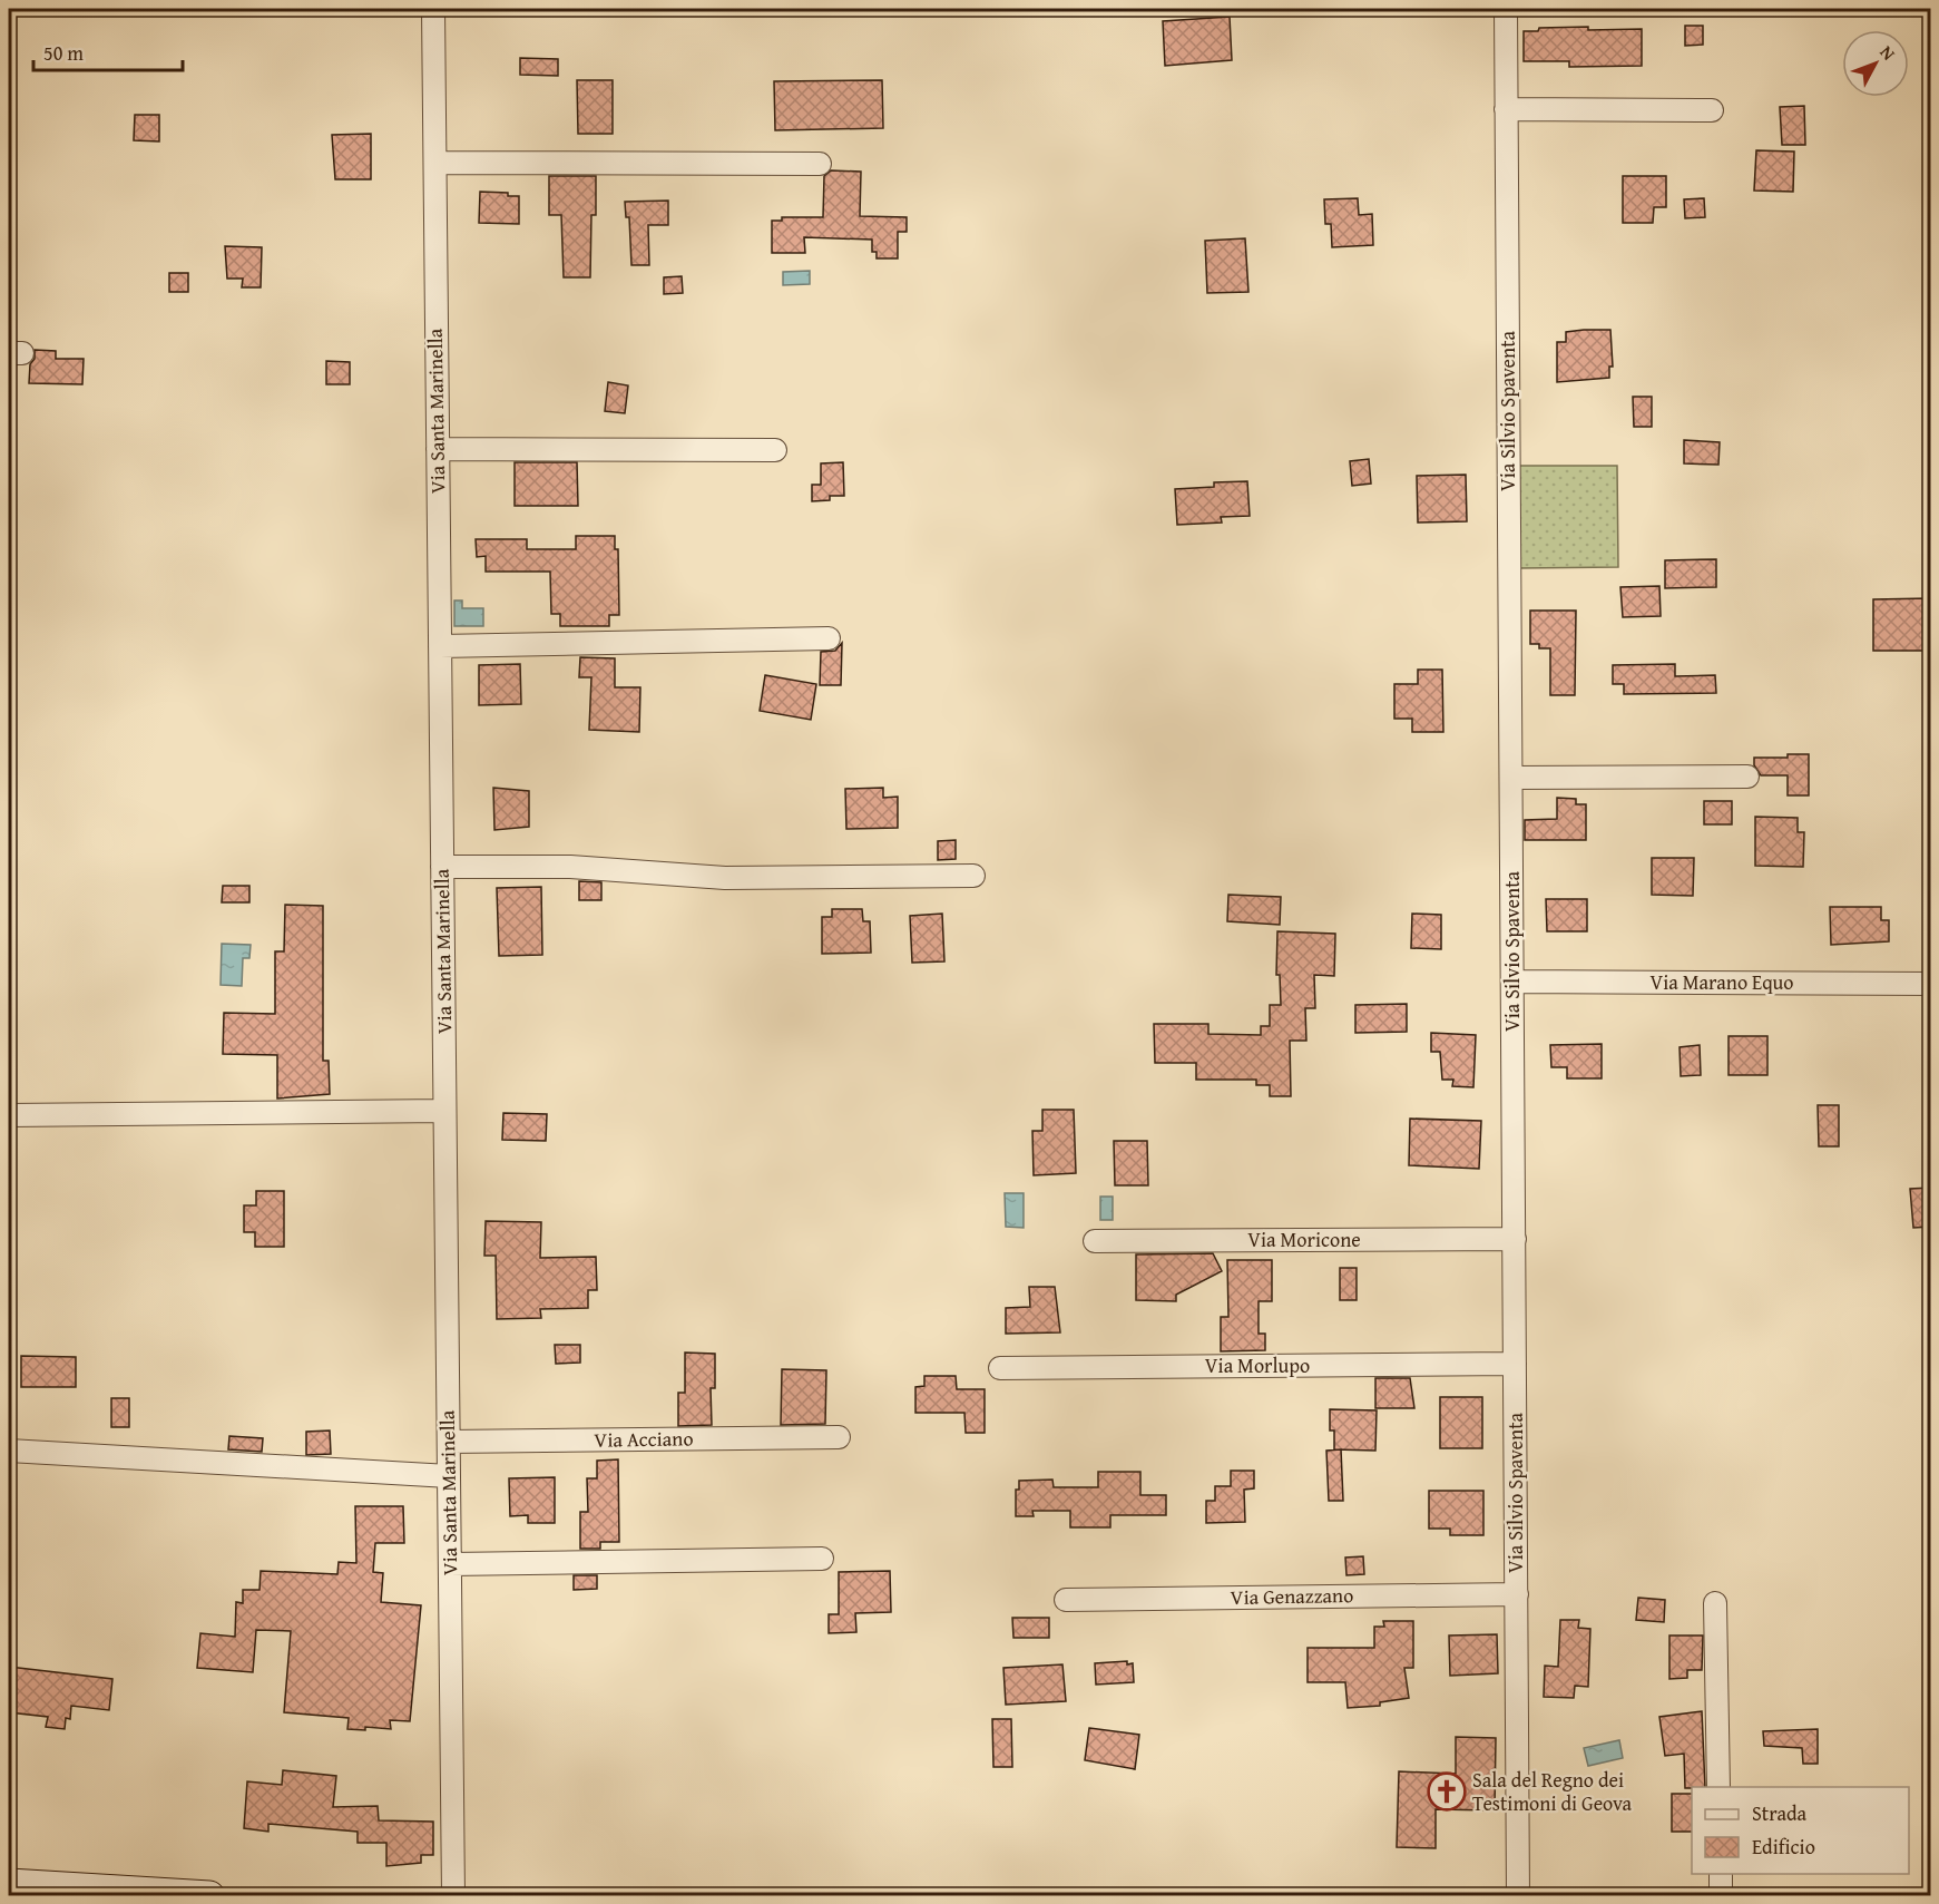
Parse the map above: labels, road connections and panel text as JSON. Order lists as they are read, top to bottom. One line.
{"streets":{"street":["Via Santa Marinella","Via Silvio Spaventa","Via Marano Equo","Via Moricone","Via Morlupo","Via Acciano","Via Genazzano"]},"crossings":[["Via Santa Marinella","Via Acciano"],["Via Silvio Spaventa","Via Marano Equo"],["Via Silvio Spaventa","Via Moricone"],["Via Silvio Spaventa","Via Morlupo"],["Via Silvio Spaventa","Via Genazzano"]],"places":{"church":["Sala del Regno dei Testimoni di Geova"]},"legend":["Strada","Edificio"],"scale_bar":"50 m","north":"top right"}
